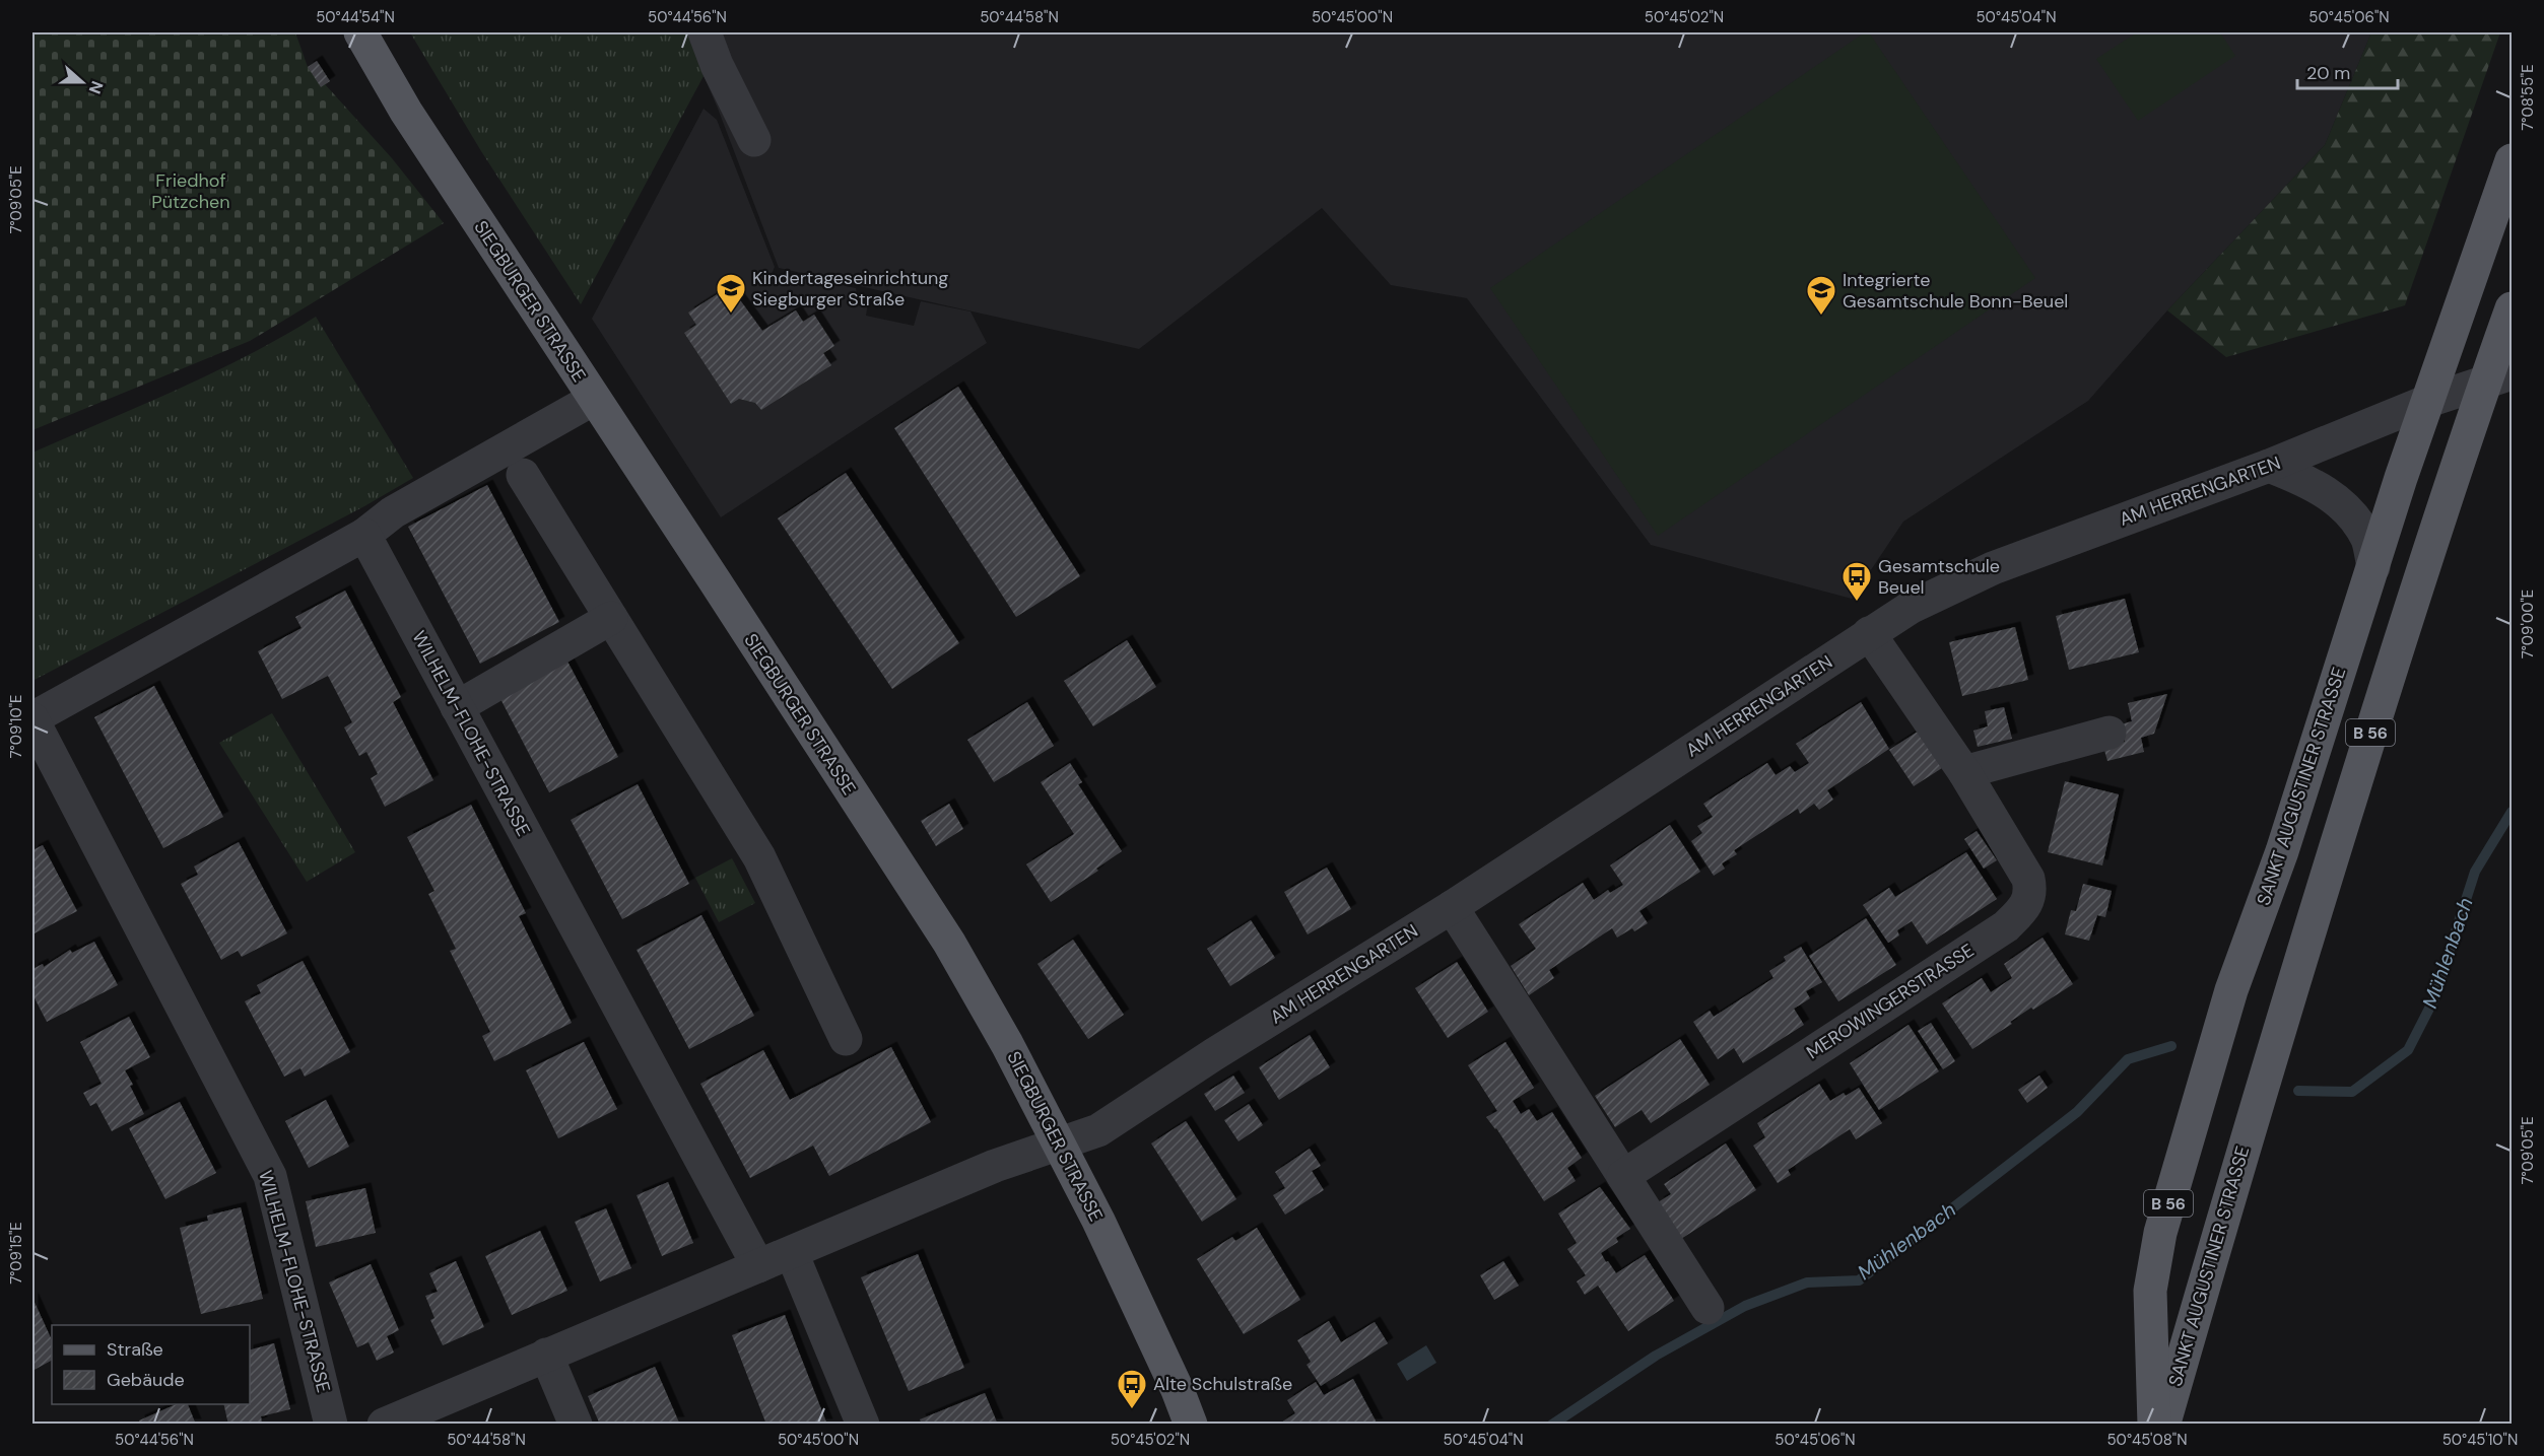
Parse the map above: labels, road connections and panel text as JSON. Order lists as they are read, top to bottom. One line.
{"streets":{"main road":["SIEGBURGER STRASSE","B 56","SANKT AUGUSTINER STRASSE"],"street":["AM HERRENGARTEN","WILHELM-FLOHE-STRASSE","MEROWINGERSTRASSE"]},"crossings":[["SIEGBURGER STRASSE","AM HERRENGARTEN"],["AM HERRENGARTEN","SANKT AUGUSTINER STRASSE"],["AM HERRENGARTEN","MEROWINGERSTRASSE"]],"water":["Mühlenbach"],"parks":["Friedhof Pützchen"],"places":{"school or university":["Kindertageseinrichtung Siegburger Straße","Integrierte Gesamtschule Bonn-Beuel"],"bus stop":["Gesamtschule Beuel","Alte Schulstraße"]},"legend":["Straße","Gebäude"],"scale_bar":"20 m","north":"right","coordinates":["50°44'54\"N","50°44'56\"N","50°44'58\"N","50°45'00\"N","50°45'02\"N","50°45'04\"N","50°45'06\"N","7°08'55\"E","7°09'05\"E","7°09'00\"E","7°09'10\"E","7°09'15\"E","50°45'08\"N","50°45'10\"N"]}
